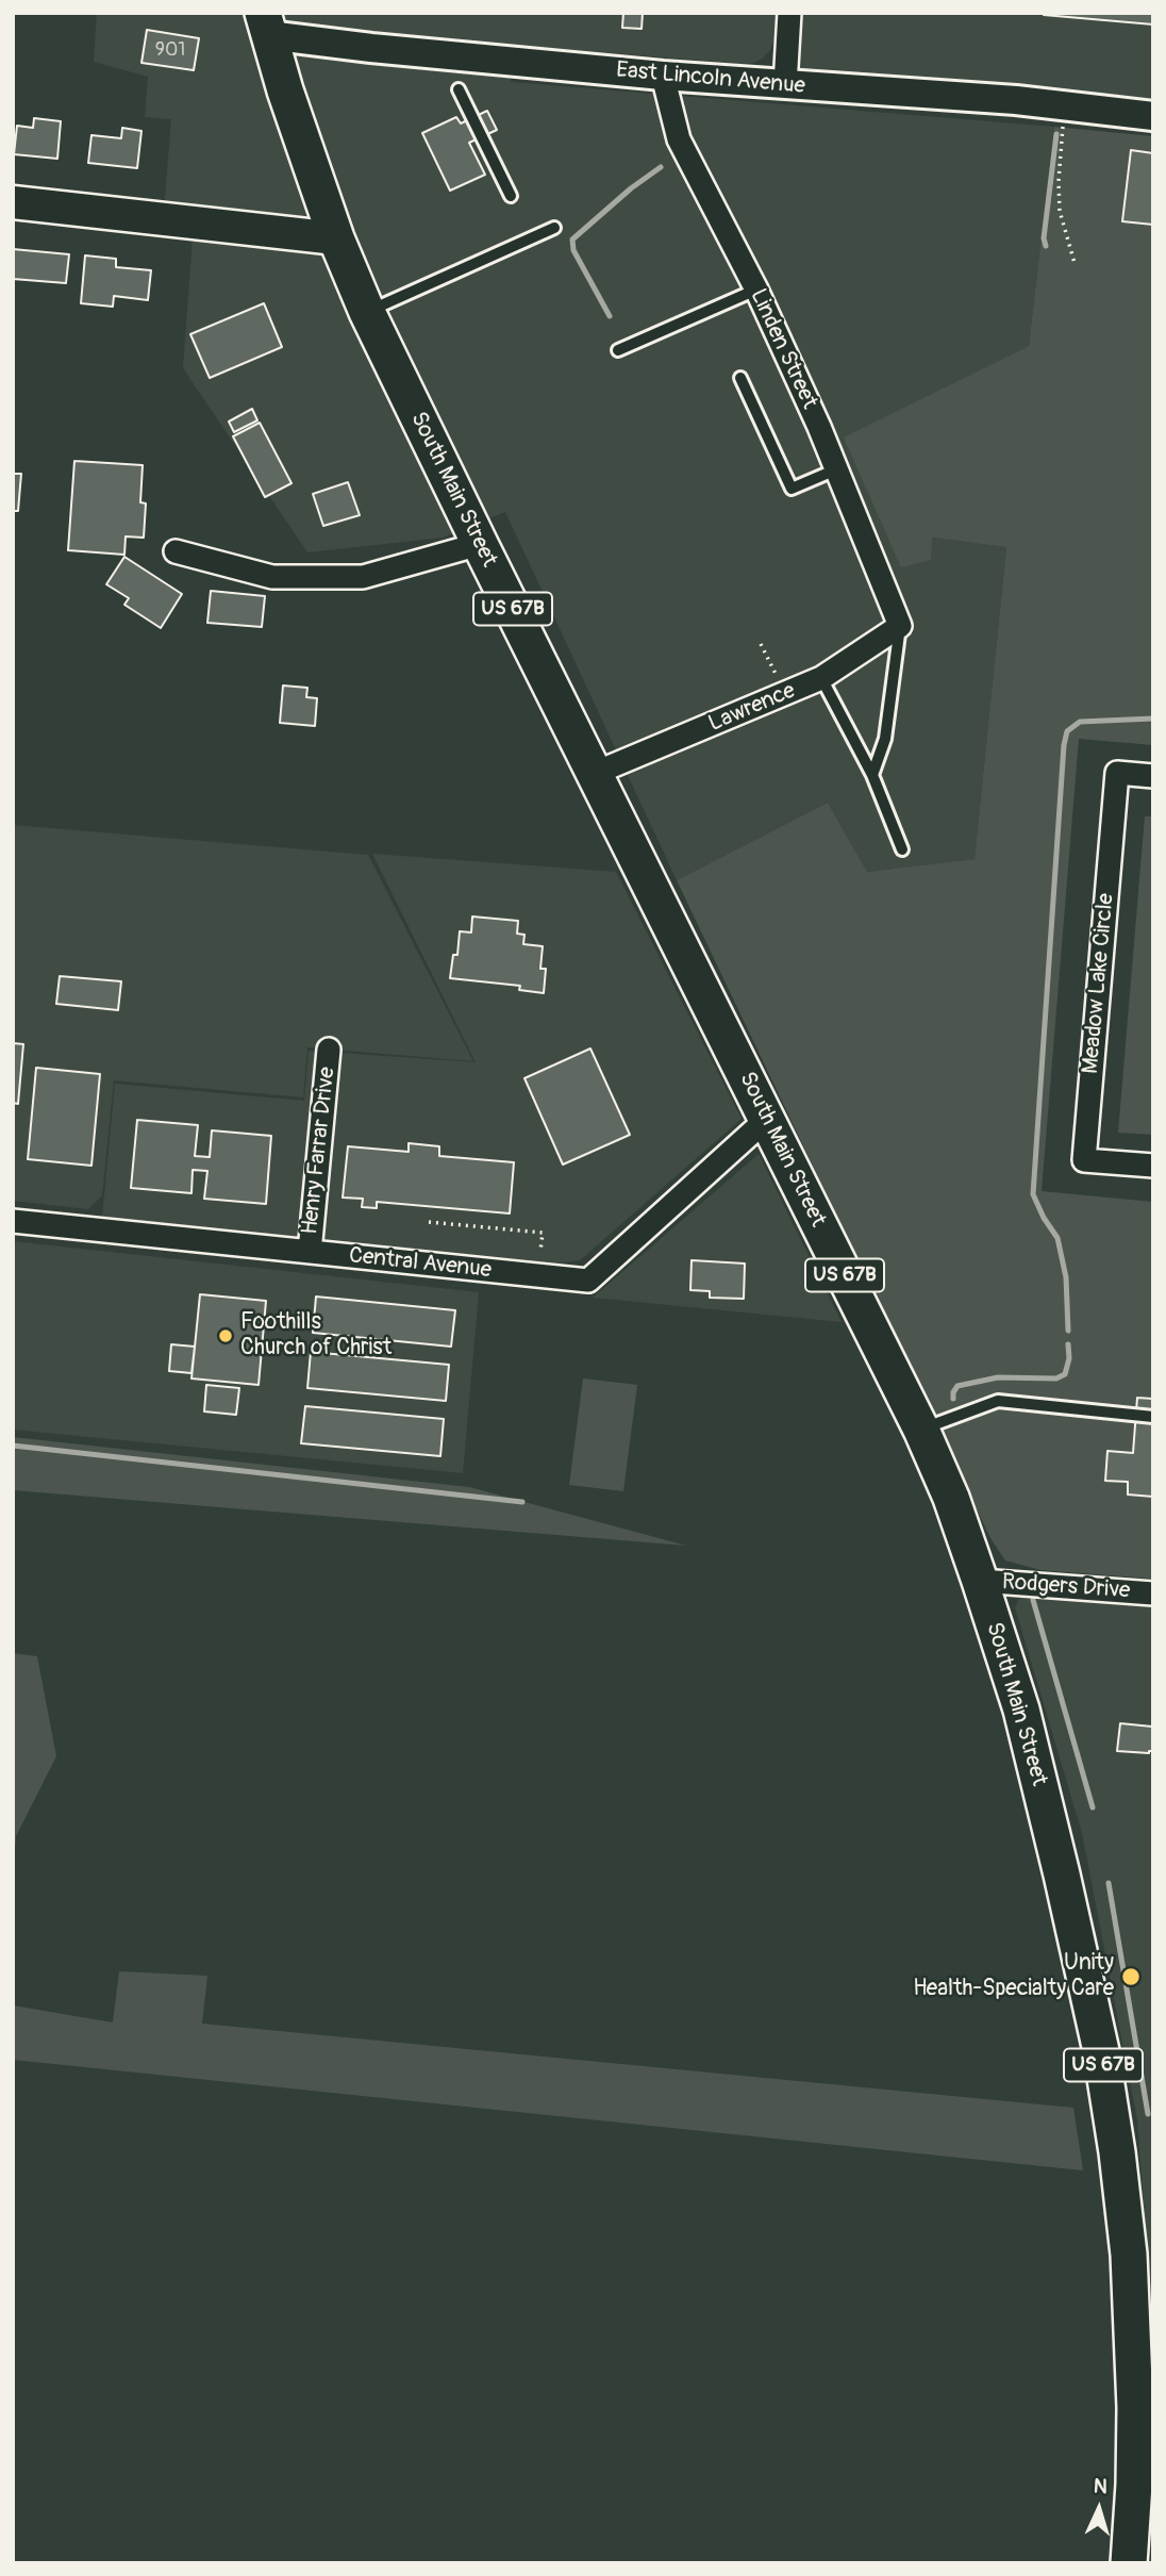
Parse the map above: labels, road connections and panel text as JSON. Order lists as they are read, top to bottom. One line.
{"streets":{"main road":["South Main Street","US 67B"],"street":["East Lincoln Avenue","Linden Street","Lawrence","Meadow Lake Circle","Henry Farrar Drive","Central Avenue","Rodgers Drive"]},"crossings":[["East Lincoln Avenue","Linden Street"],["East Lincoln Avenue","South Main Street"],["Linden Street","Lawrence"],["South Main Street","Lawrence"],["South Main Street","Central Avenue"],["South Main Street","Rodgers Drive"],["Henry Farrar Drive","Central Avenue"]],"places":["Foothills Church of Christ","Unity Health-Specialty Care"],"house_numbers":["901"],"north":"top"}
